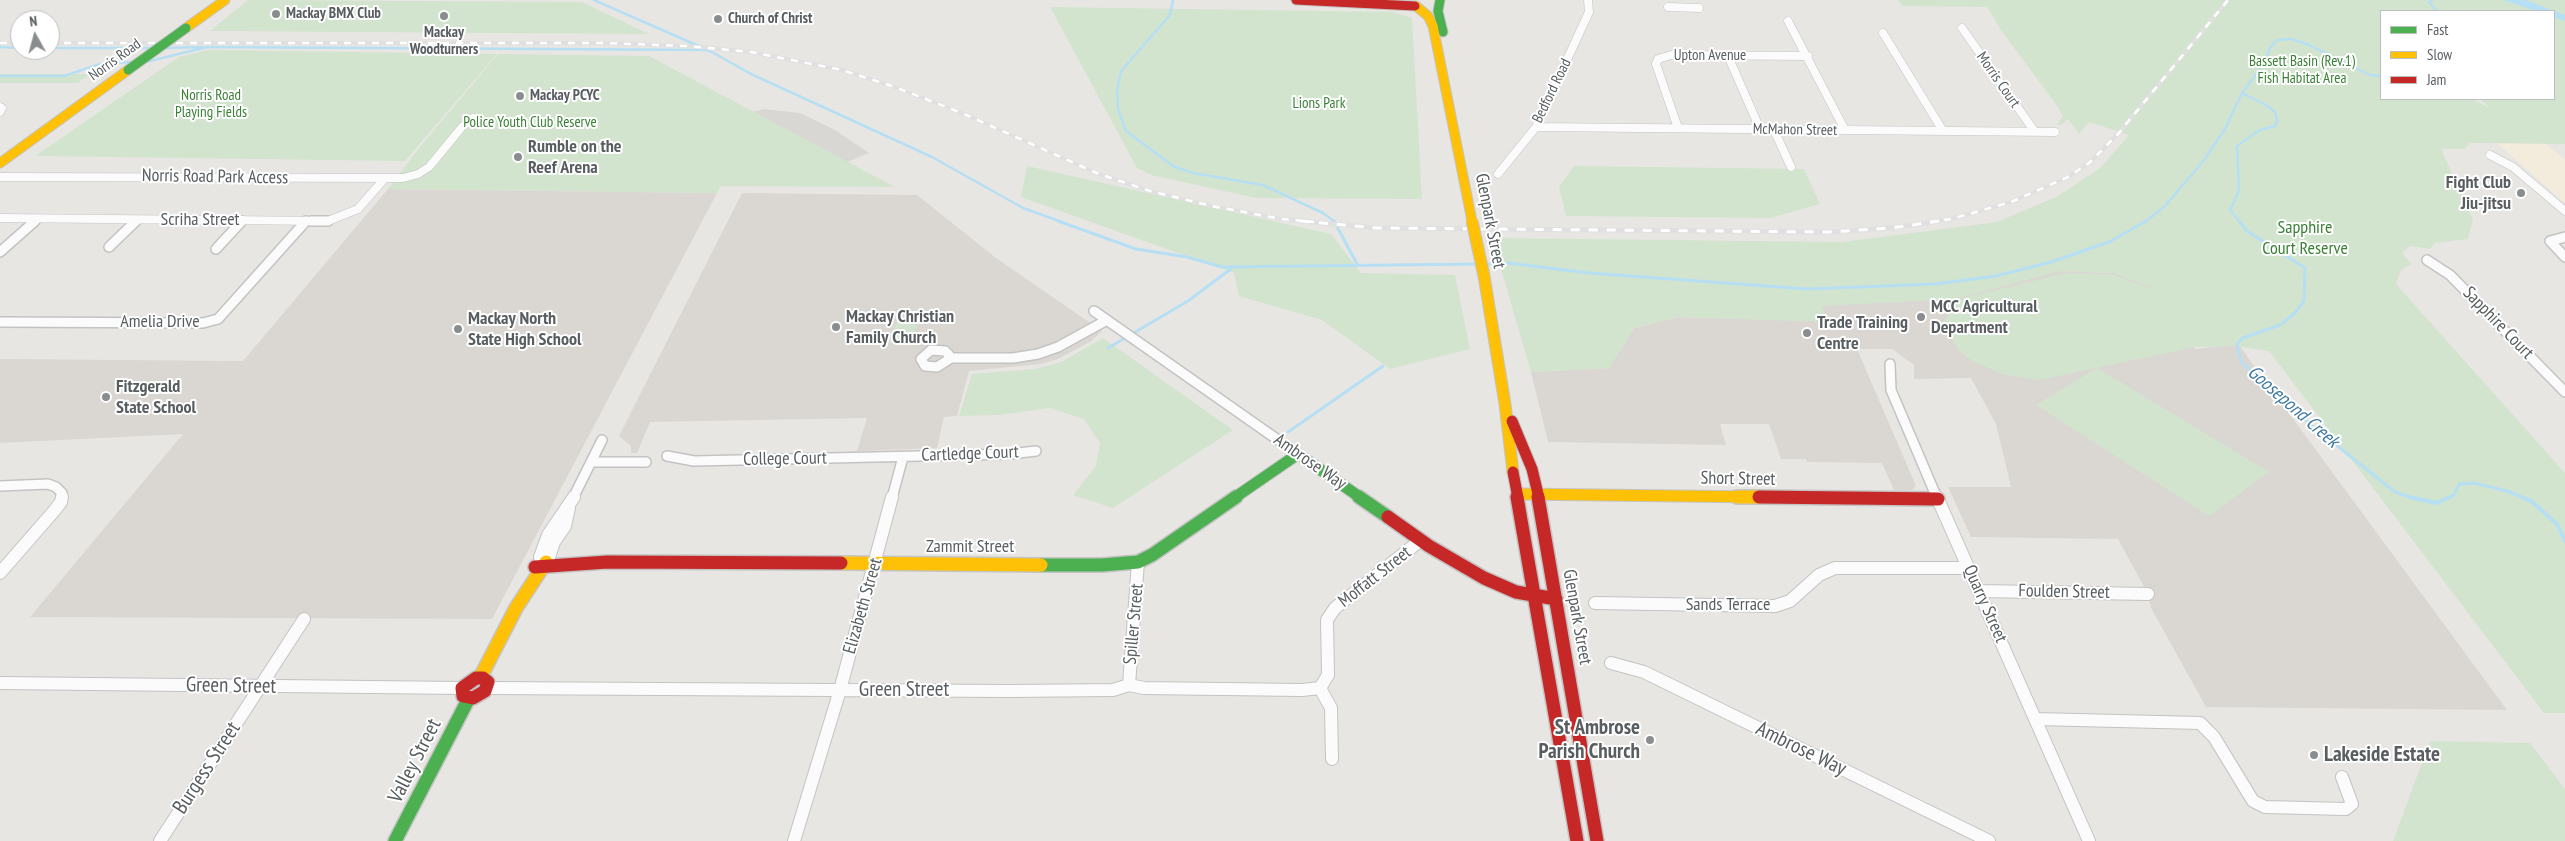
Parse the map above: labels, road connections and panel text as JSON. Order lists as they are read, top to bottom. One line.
{"streets":{"street":["Upton Avenue","Norris Road","Morris Court","Bedford Road","McMahon Street","Norris Road Park Access","Scriha Street","Glenpark Street","Amelia Drive","Sapphire Court","Cartledge Court","College Court","Ambrose Way","Short Street","Zammit Street","Moffatt Street","Foulden Street","Quarry Street","Sands Terrace","Elizabeth Street","Spiller Street","Green Street","Valley Street","Burgess Street"]},"crossings":[["Upton Avenue","McMahon Street"],["Morris Court","McMahon Street"],["Bedford Road","McMahon Street"],["Norris Road Park Access","Scriha Street"],["Scriha Street","Amelia Drive"],["Glenpark Street","Ambrose Way"],["Glenpark Street","Short Street"],["Cartledge Court","College Court"],["Cartledge Court","Elizabeth Street"],["College Court","Elizabeth Street"],["Ambrose Way","Zammit Street"],["Ambrose Way","Moffatt Street"],["Short Street","Quarry Street"],["Zammit Street","Elizabeth Street"],["Zammit Street","Spiller Street"],["Moffatt Street","Green Street"],["Foulden Street","Quarry Street"],["Quarry Street","Sands Terrace"],["Elizabeth Street","Green Street"],["Spiller Street","Green Street"],["Green Street","Valley Street"],["Green Street","Burgess Street"]],"water":["Goosepond Creek"],"parks":["Bassett Basin (Rev.1) Fish Habitat Area","Norris Road Playing Fields","Lions Park","Police Youth Club Reserve","Sapphire Court Reserve"],"places":["Mackay BMX Club","Mackay Woodturners","Church of Christ","Mackay PCYC","Rumble on the Reef Arena","Fight Club Jiu-jitsu","MCC Agricultural Department","Mackay Christian Family Church","Mackay North State High School","Trade Training Centre","Fitzgerald State School","St Ambrose Parish Church","Lakeside Estate"],"legend":["Fast","Slow","Jam"],"north":"top"}
